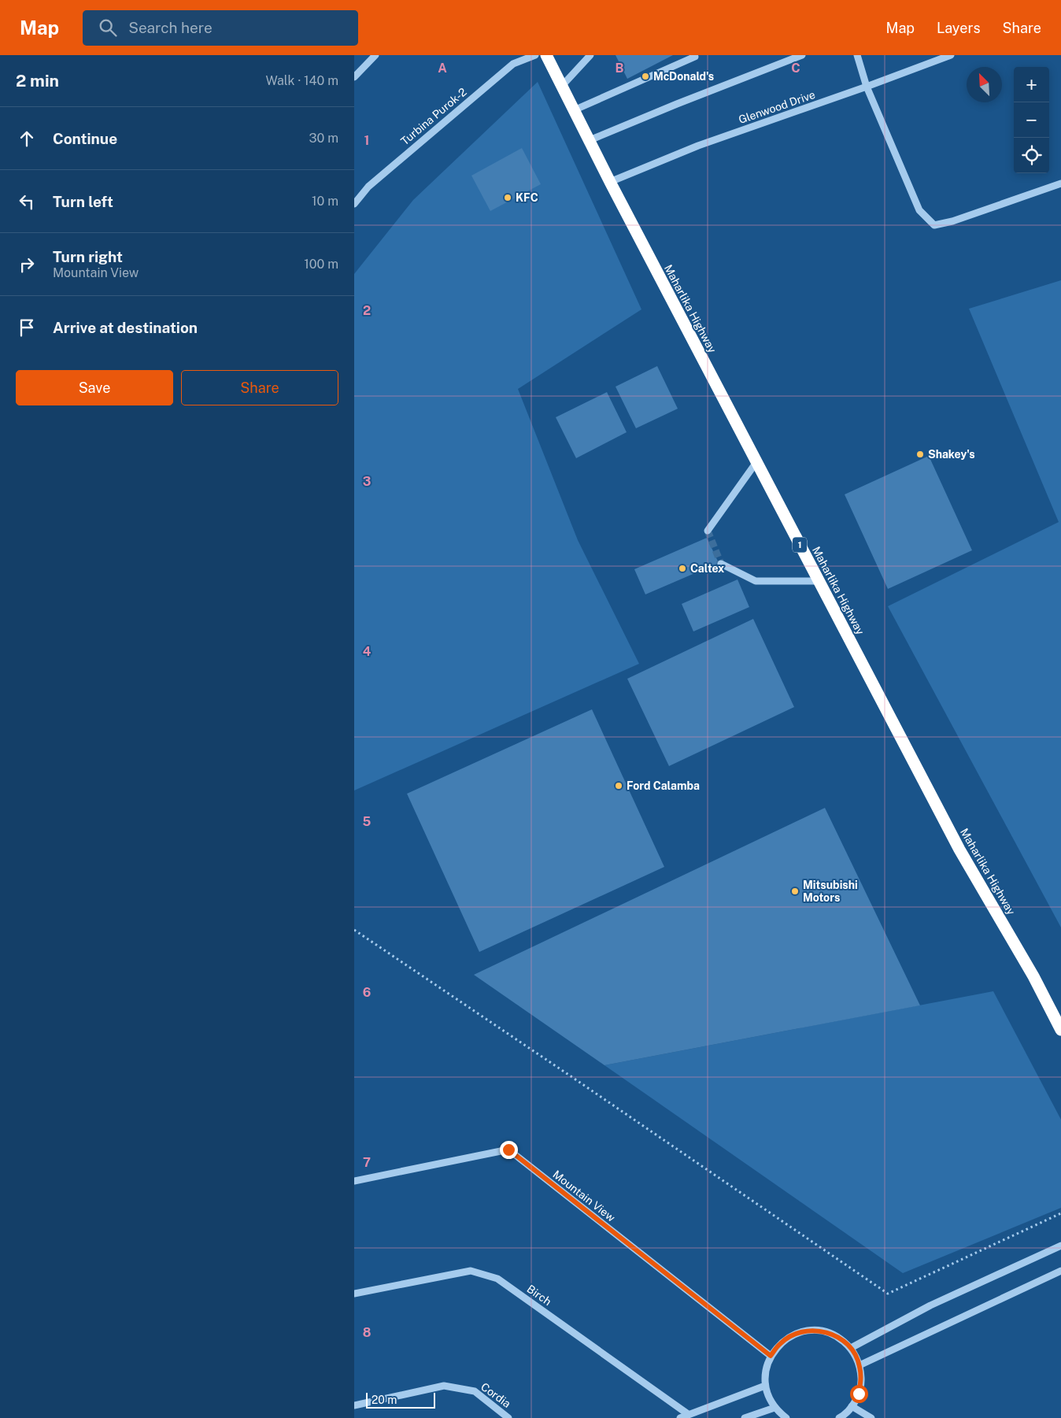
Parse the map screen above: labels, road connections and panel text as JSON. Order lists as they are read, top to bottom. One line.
{"streets":{"highway":["Maharlika Highway","1"],"street":["Glenwood Drive","Turbina Purok-2","Mountain View","Birch","Cordia"]},"crossings":[["Glenwood Drive","Maharlika Highway"]],"places":["McDonald's","KFC","Shakey's","Caltex","Ford Calamba","Mitsubishi Motors"],"scale_bar":"20 m","north":"top left","page":{"header":"Map","search":"Search here","nav":["Map","Layers","Share"],"heading":["2 min","Walk · 140 m"],"map_buttons":["+","−"],"list":[["Continue","30 m"],["Turn left","10 m"],["Turn right","Mountain View","100 m"],"Arrive at destination"],"buttons":["Save","Share"],"scale":"20 m"},"grid":{"columns":["A","B","C"],"rows":["1","2","3","4","5","6","7","8"]}}
